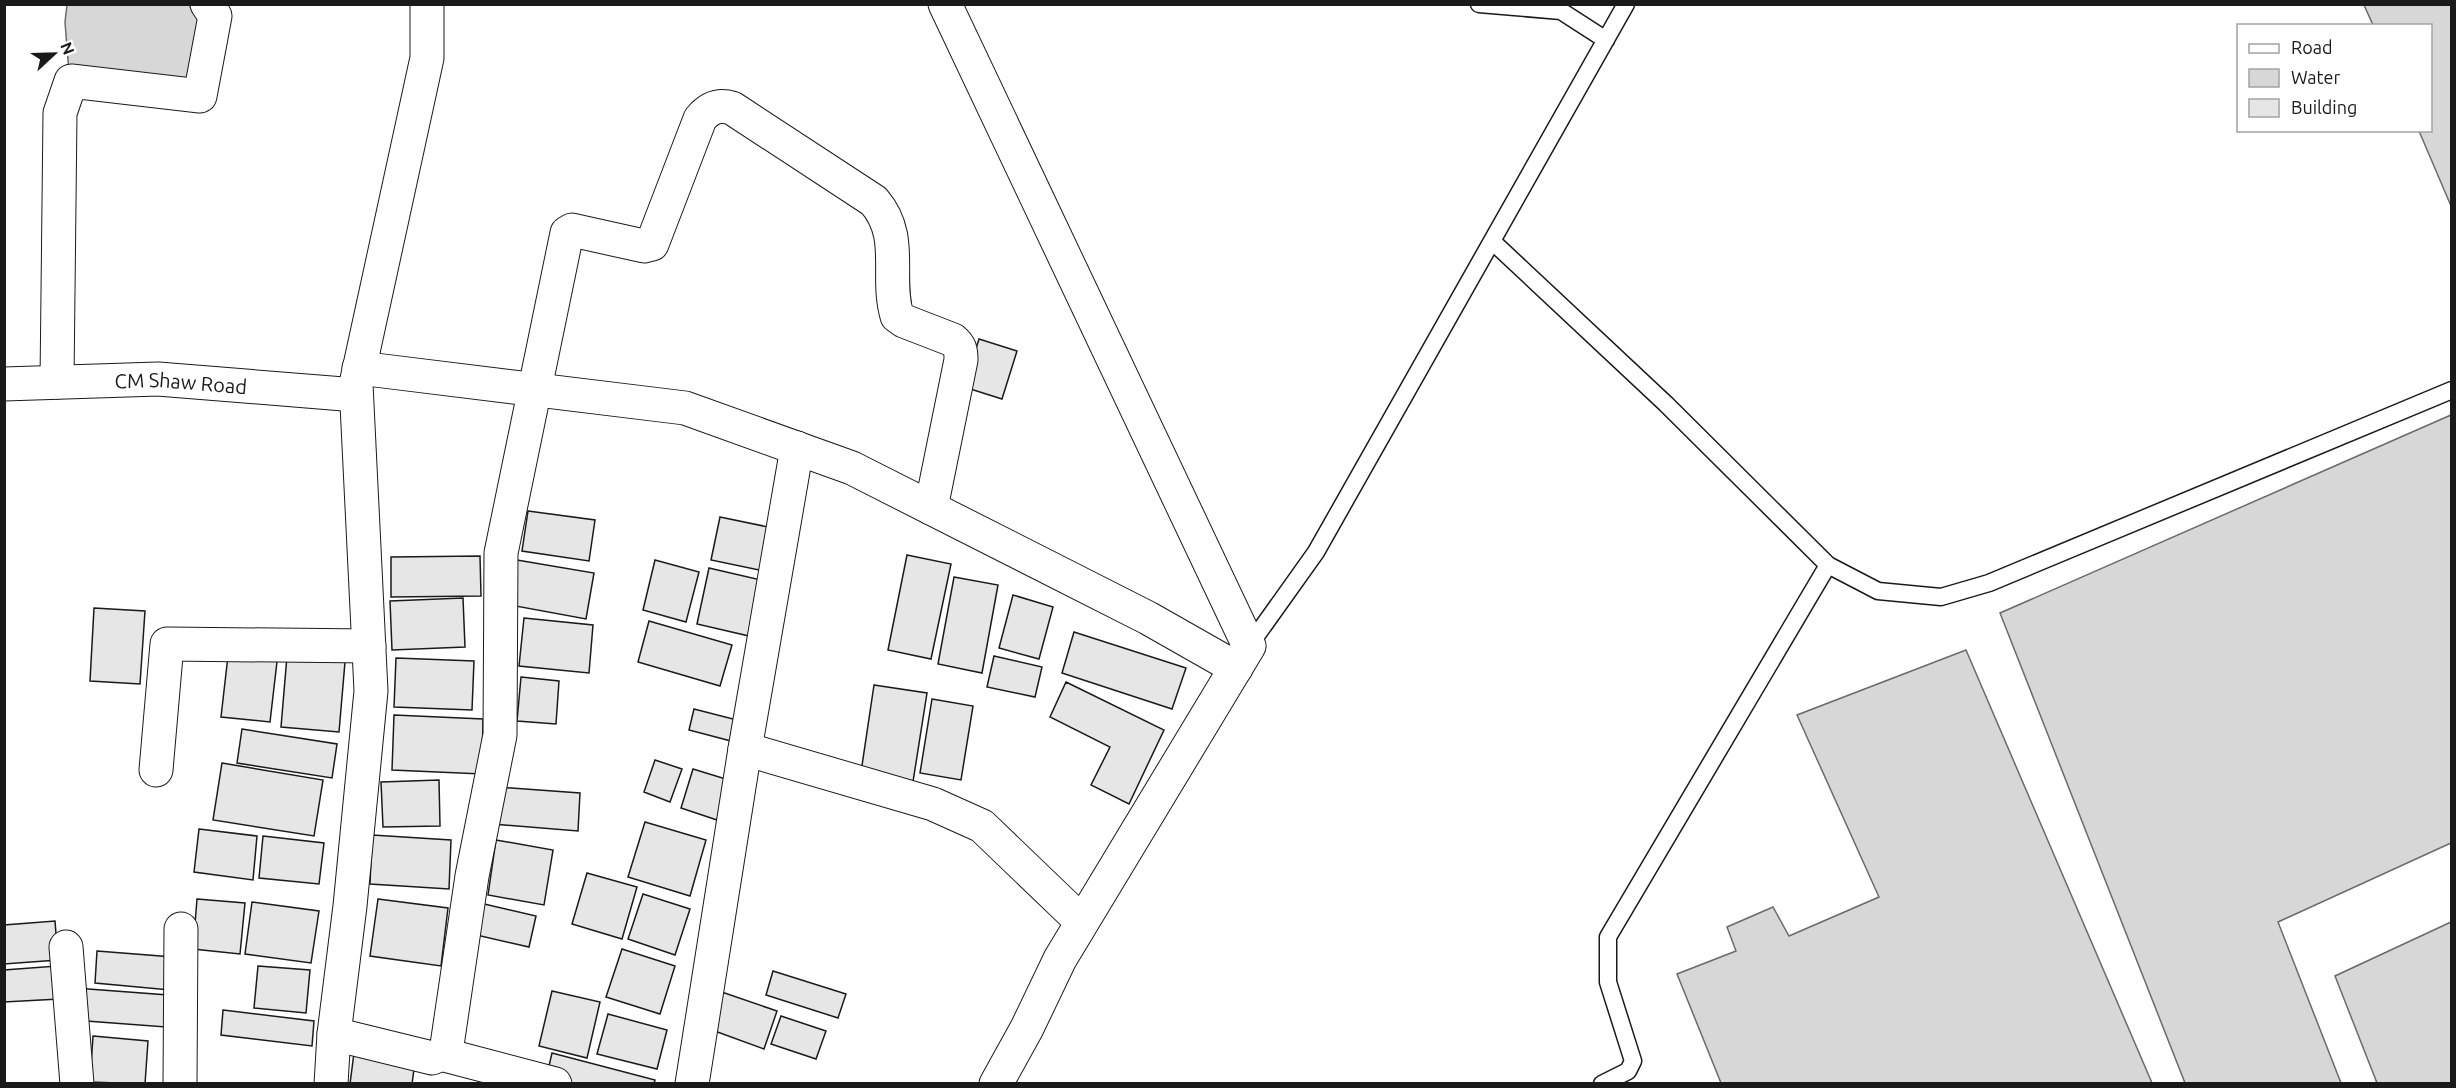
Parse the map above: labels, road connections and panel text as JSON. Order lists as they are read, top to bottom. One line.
{"streets":{"street":["CM Shaw Road"]},"legend":["Road","Water","Building"],"north":"right"}
